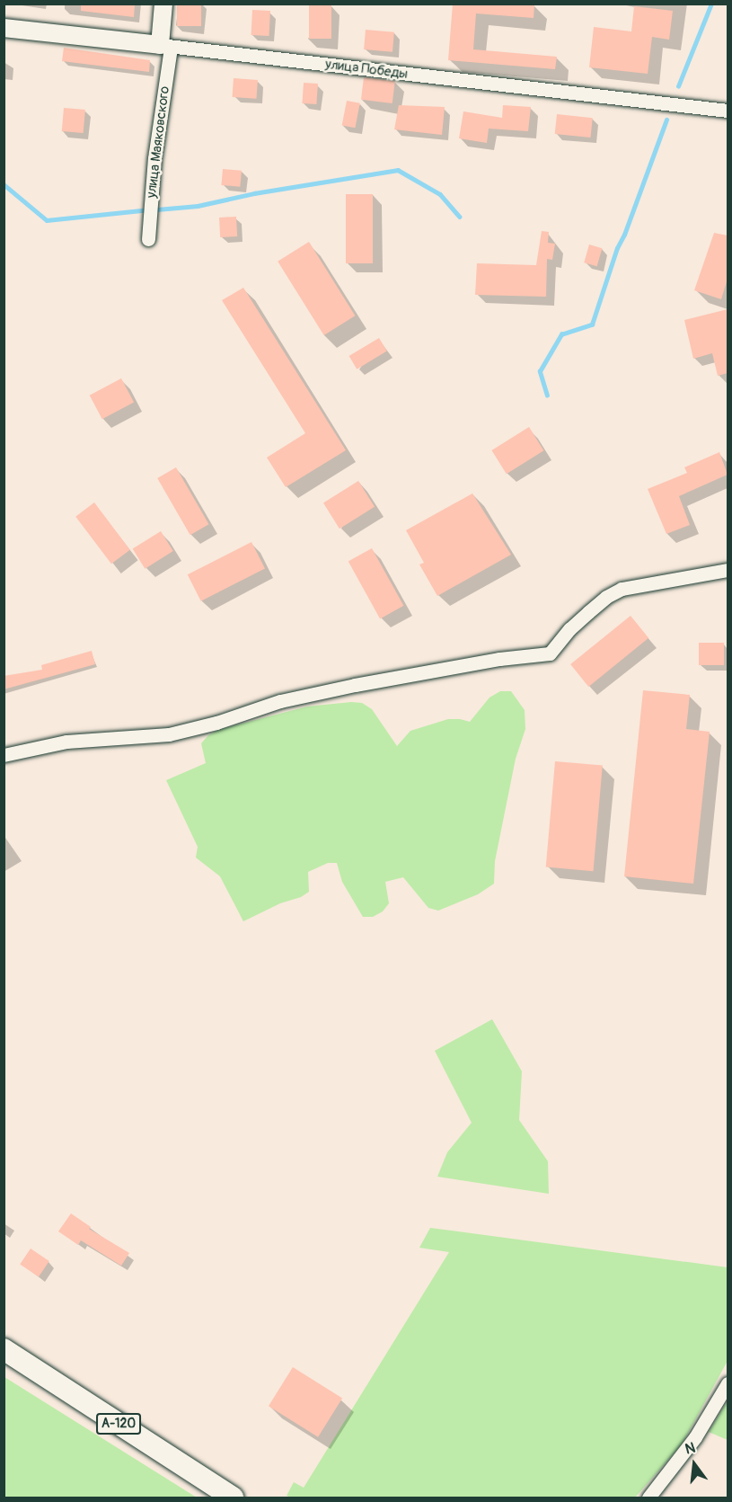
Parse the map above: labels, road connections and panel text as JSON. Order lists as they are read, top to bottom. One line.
{"streets":{"main road":["А-120"],"street":["улица Победы","улица Маяковского"]},"crossings":[["улица Победы","улица Маяковского"]],"north":"top"}
